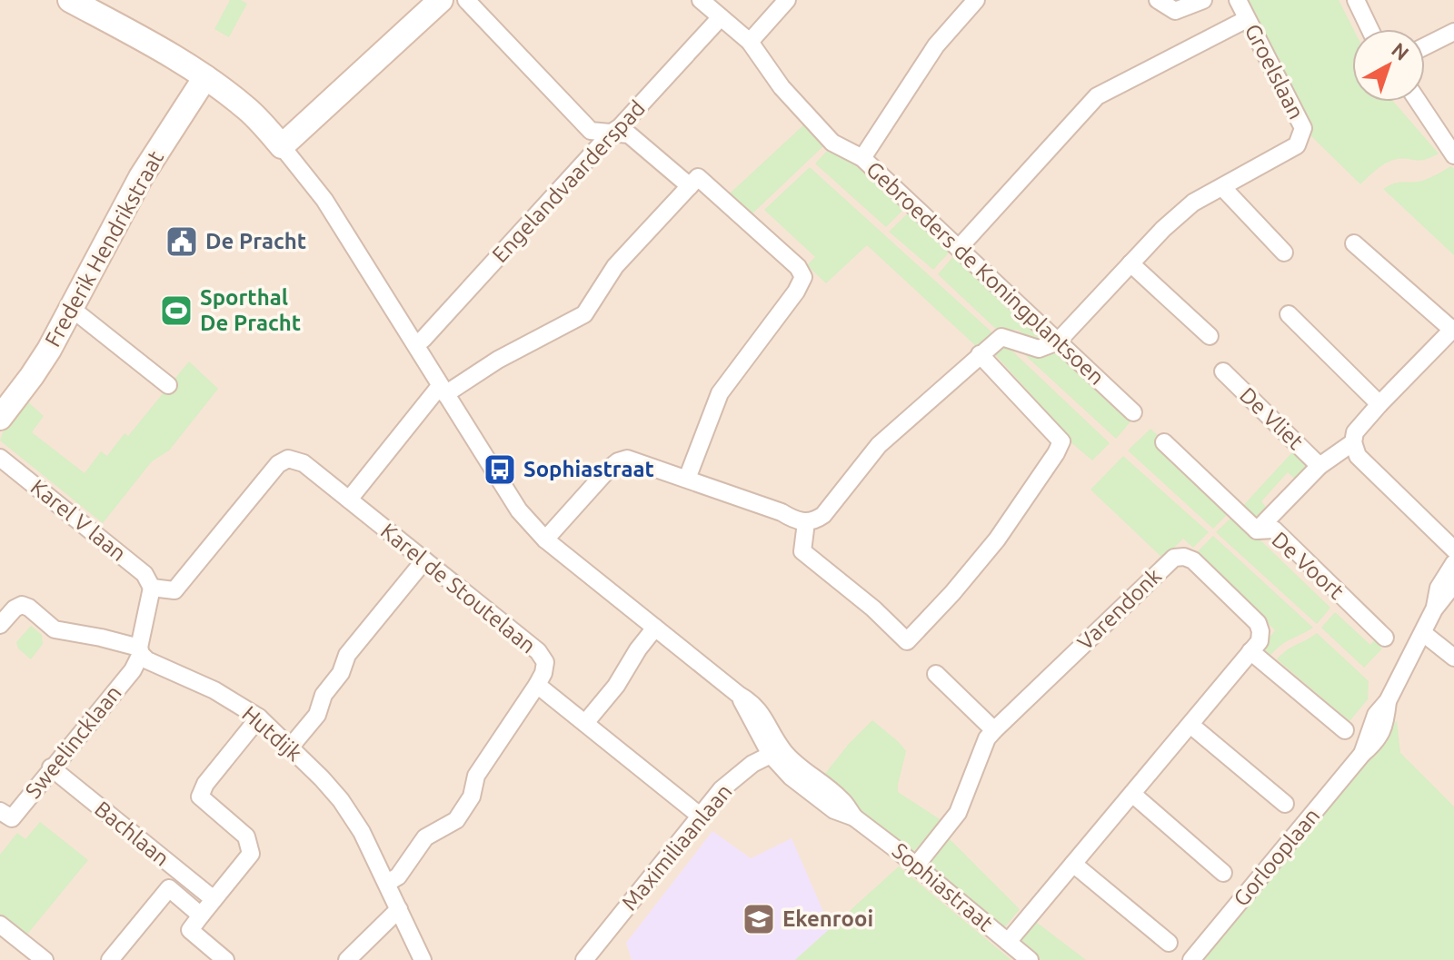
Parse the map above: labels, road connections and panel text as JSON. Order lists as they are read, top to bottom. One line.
{"streets":{"street":["Groelslaan","Engelandvaarderspad","Frederik Hendrikstraat","Gebroeders de Koningplantsoen","De Vliet","Karel V laan","De Voort","Karel de Stoutelaan","Varendonk","Hutdijk","Sweelincklaan","Bachlaan","Maximiliaanlaan","Gorlooplaan","Sophiastraat"]},"crossings":[["Groelslaan","Gebroeders de Koningplantsoen"],["Engelandvaarderspad","Gebroeders de Koningplantsoen"],["Engelandvaarderspad","Sophiastraat"],["Frederik Hendrikstraat","Sophiastraat"],["De Vliet","De Voort"],["Karel V laan","Karel de Stoutelaan"],["Karel de Stoutelaan","Maximiliaanlaan"],["Varendonk","Sophiastraat"],["Hutdijk","Sweelincklaan"],["Sweelincklaan","Bachlaan"],["Maximiliaanlaan","Sophiastraat"]],"places":{"public building":["De Pracht"],"sports":["Sporthal De Pracht"],"bus stop":["Sophiastraat"],"school or university":["Ekenrooi"]},"north":"top right"}
